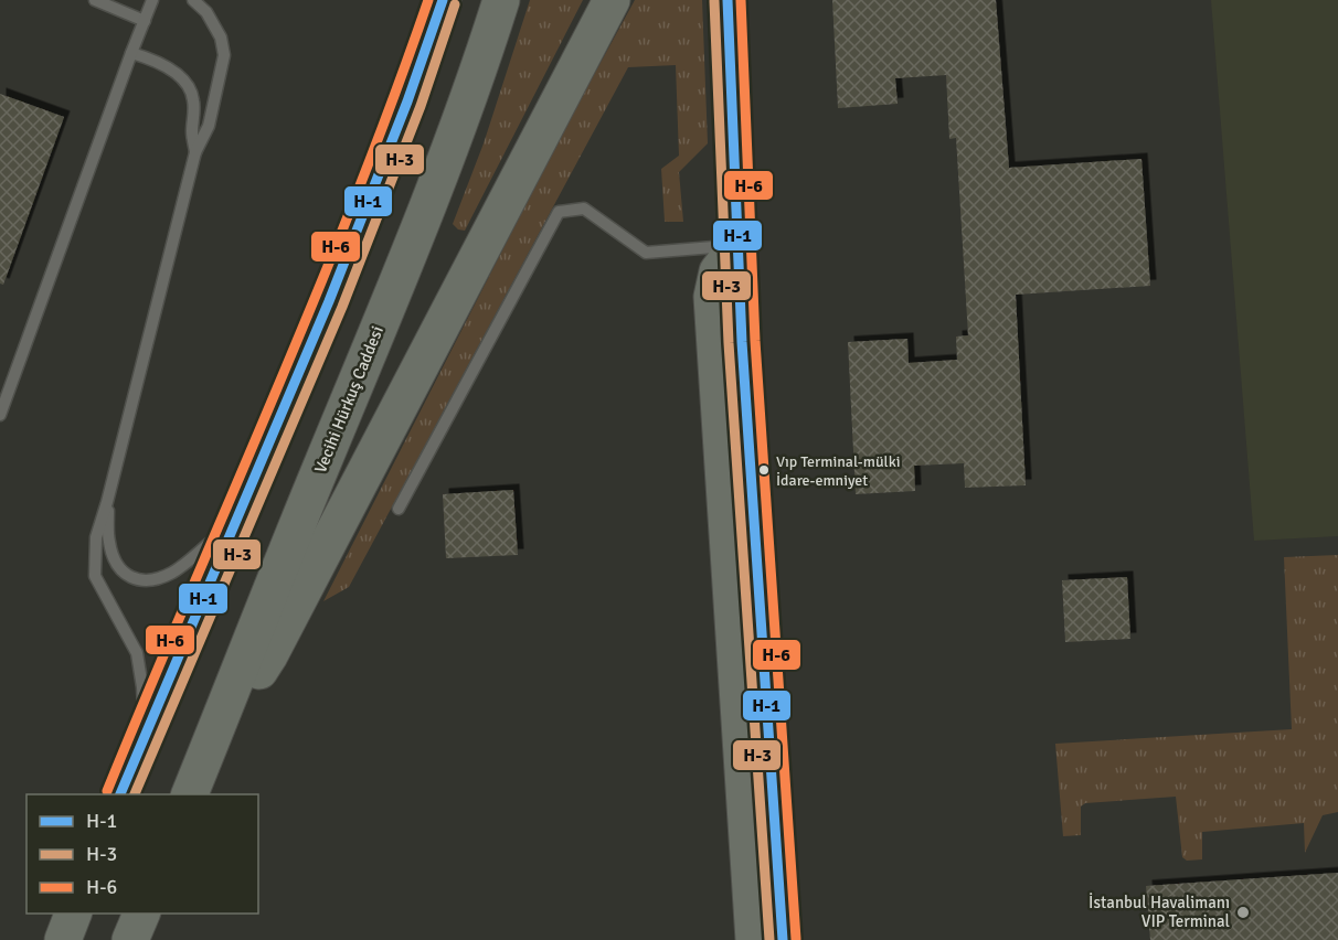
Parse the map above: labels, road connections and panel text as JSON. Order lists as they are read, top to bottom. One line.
{"streets":{"main road":["Vecihi Hürkuş Caddesi"]},"places":["Vıp Terminal-mülki İdare-emniyet","İstanbul Havalimanı VIP Terminal"],"lines":["transit line H-1","transit line H-6","transit line H-3"],"legend":["H-1","H-3","H-6"]}
